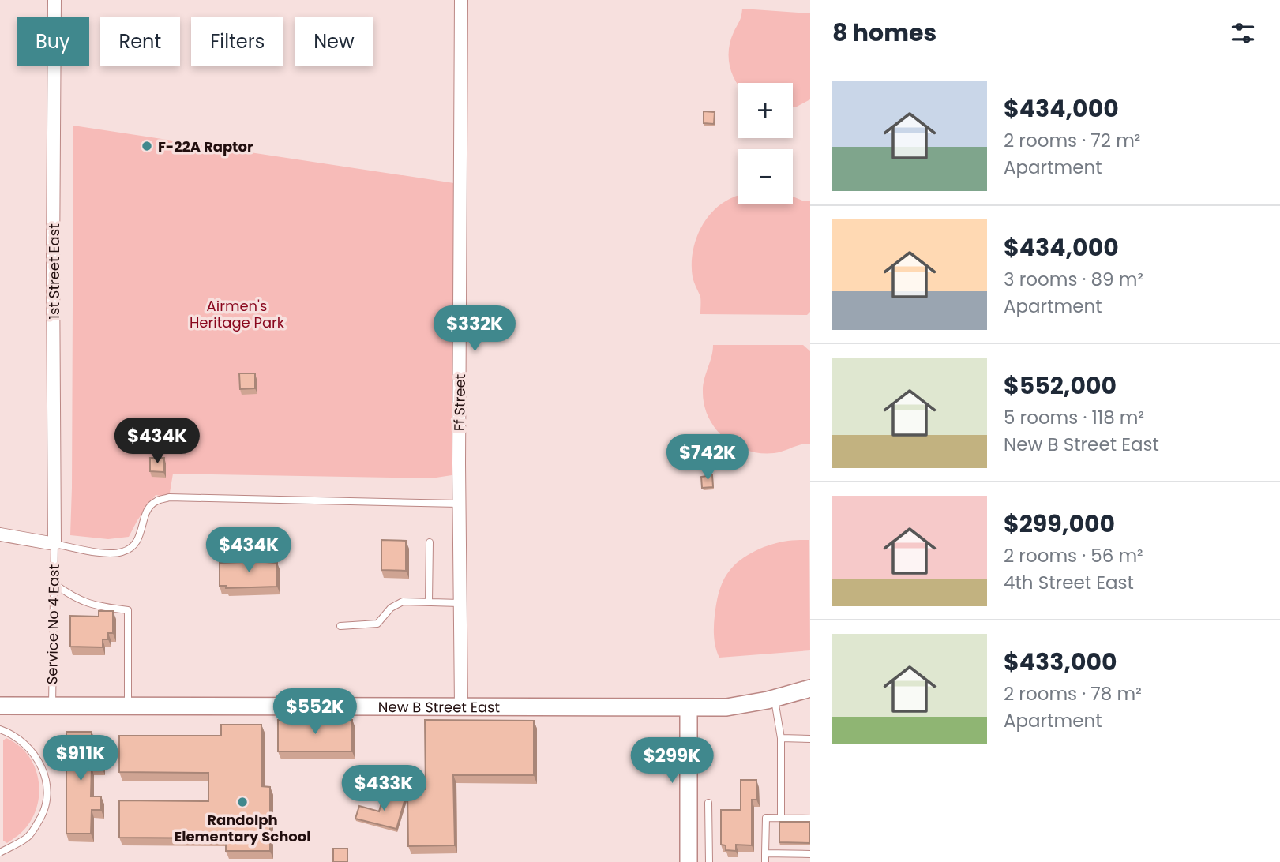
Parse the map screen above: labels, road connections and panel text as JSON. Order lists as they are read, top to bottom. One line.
{"streets":{"street":["1st Street East","Ff Street","New B Street East"],"lane":["Service No 4 East"]},"crossings":[["1st Street East","Service No 4 East"],["Ff Street","New B Street East"],["Service No 4 East","New B Street East"]],"parks":["Airmen's Heritage Park"],"places":["F-22A Raptor","Randolph Elementary School"],"page":{"heading":"8 homes","chip":["Buy","Rent","Filters","New"],"list":[{"name":"$434,000","note":"2 rooms · 72 m² · Apartment"},{"name":"$434,000","note":"3 rooms · 89 m² · Apartment"},{"name":"$552,000","note":"5 rooms · 118 m² · New B Street East"},{"name":"$299,000","note":"2 rooms · 56 m² · 4th Street East"},{"name":"$433,000","note":"2 rooms · 78 m² · Apartment"}],"map_buttons":["+","−"],"price":["$332K","$434K","$742K","$434K","$552K","$911K","$299K","$433K"]}}
